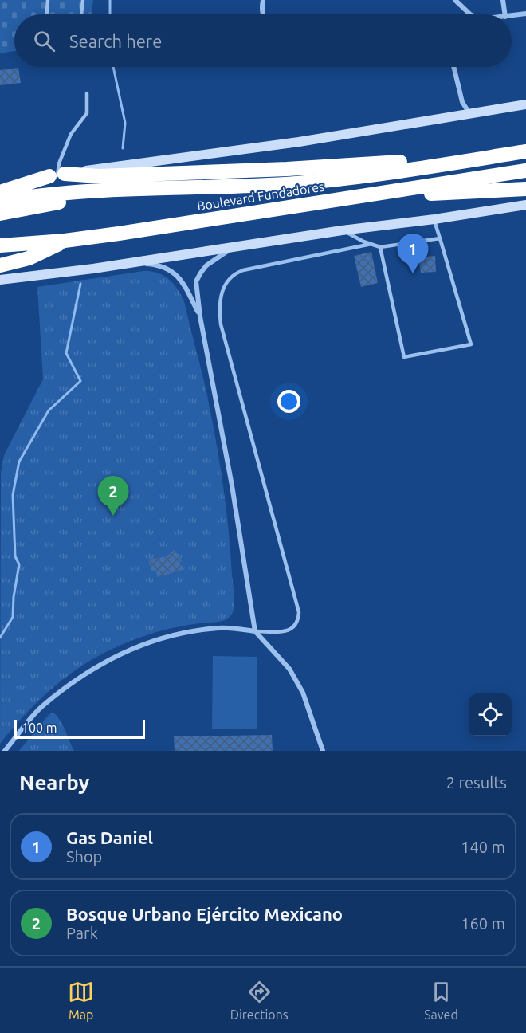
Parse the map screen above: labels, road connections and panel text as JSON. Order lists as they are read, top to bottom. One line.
{"streets":{"highway":["Boulevard Fundadores"]},"scale_bar":"100 m","page":{"search":"Search here","pins":["1","2"],"scale":"100 m","heading":["Nearby","2 results"],"list":[{"mark":"1","name":"Gas Daniel","note":"Shop","value":"140 m"},{"mark":"2","name":"Bosque Urbano Ejército Mexicano","note":"Park","value":"160 m"}],"nav":["Map","Directions","Saved"]}}
